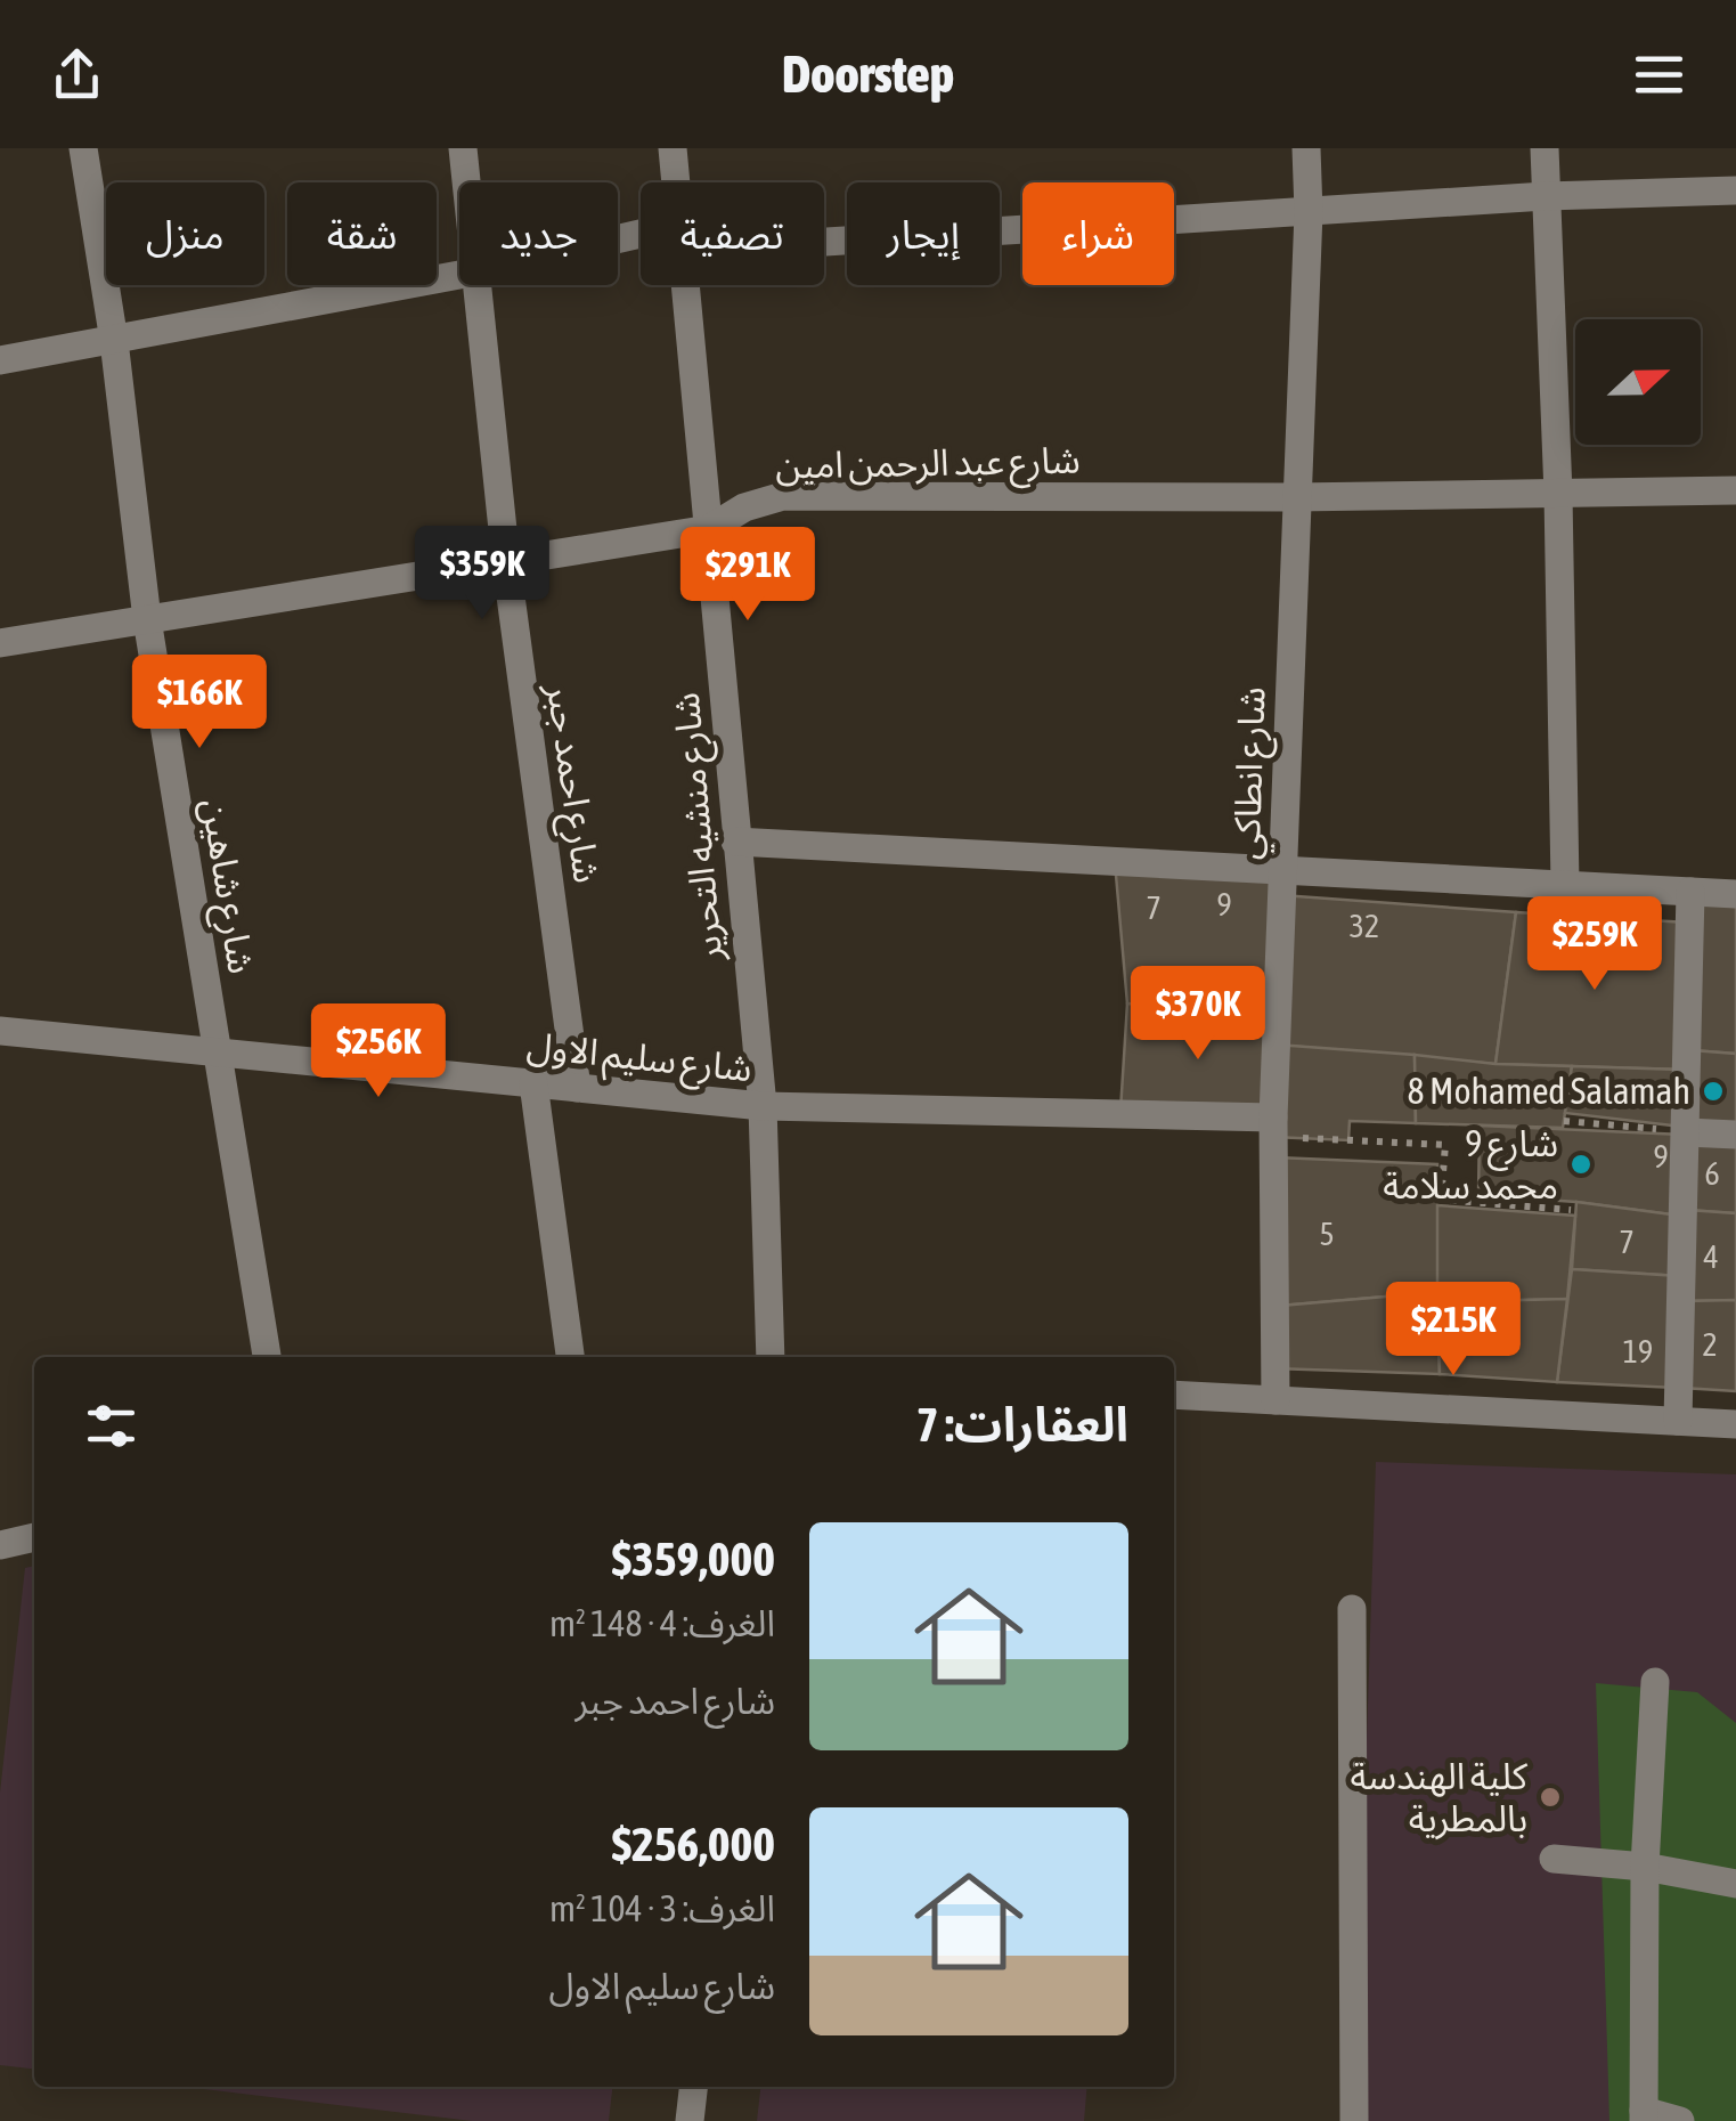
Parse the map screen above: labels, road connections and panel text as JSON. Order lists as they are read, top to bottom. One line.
{"streets":{"street":["شارع عبد الرحمن امين","شارع انطاكي","شارع احمد جبر","شارع منشيه التحرير","شارع شاهين","شارع سليم الاول"]},"crossings":[["شارع عبد الرحمن امين","شارع انطاكي"],["شارع عبد الرحمن امين","شارع احمد جبر"],["شارع عبد الرحمن امين","شارع منشيه التحرير"],["شارع عبد الرحمن امين","شارع شاهين"],["شارع انطاكي","شارع سليم الاول"],["شارع احمد جبر","شارع سليم الاول"],["شارع منشيه التحرير","شارع سليم الاول"],["شارع شاهين","شارع سليم الاول"]],"places":["8 Mohamed Salamah","9 شارع محمد سلامة","كلية الهندسة بالمطرية"],"house_numbers":["9","7","32","9","6","5","7","4","2","19"],"north":"right","page":{"header":"Doorstep","chip":["شراء","إيجار","تصفية","جديد","شقة","منزل"],"price":["$359K","$291K","$166K","$259K","$370K","$256K","$215K"],"heading":"العقارات: 7","list":[{"name":"$359,000","note":"الغرف: 4 · 148 m² · شارع احمد جبر"},{"name":"$256,000","note":"الغرف: 3 · 104 m² · شارع سليم الاول"}]}}
